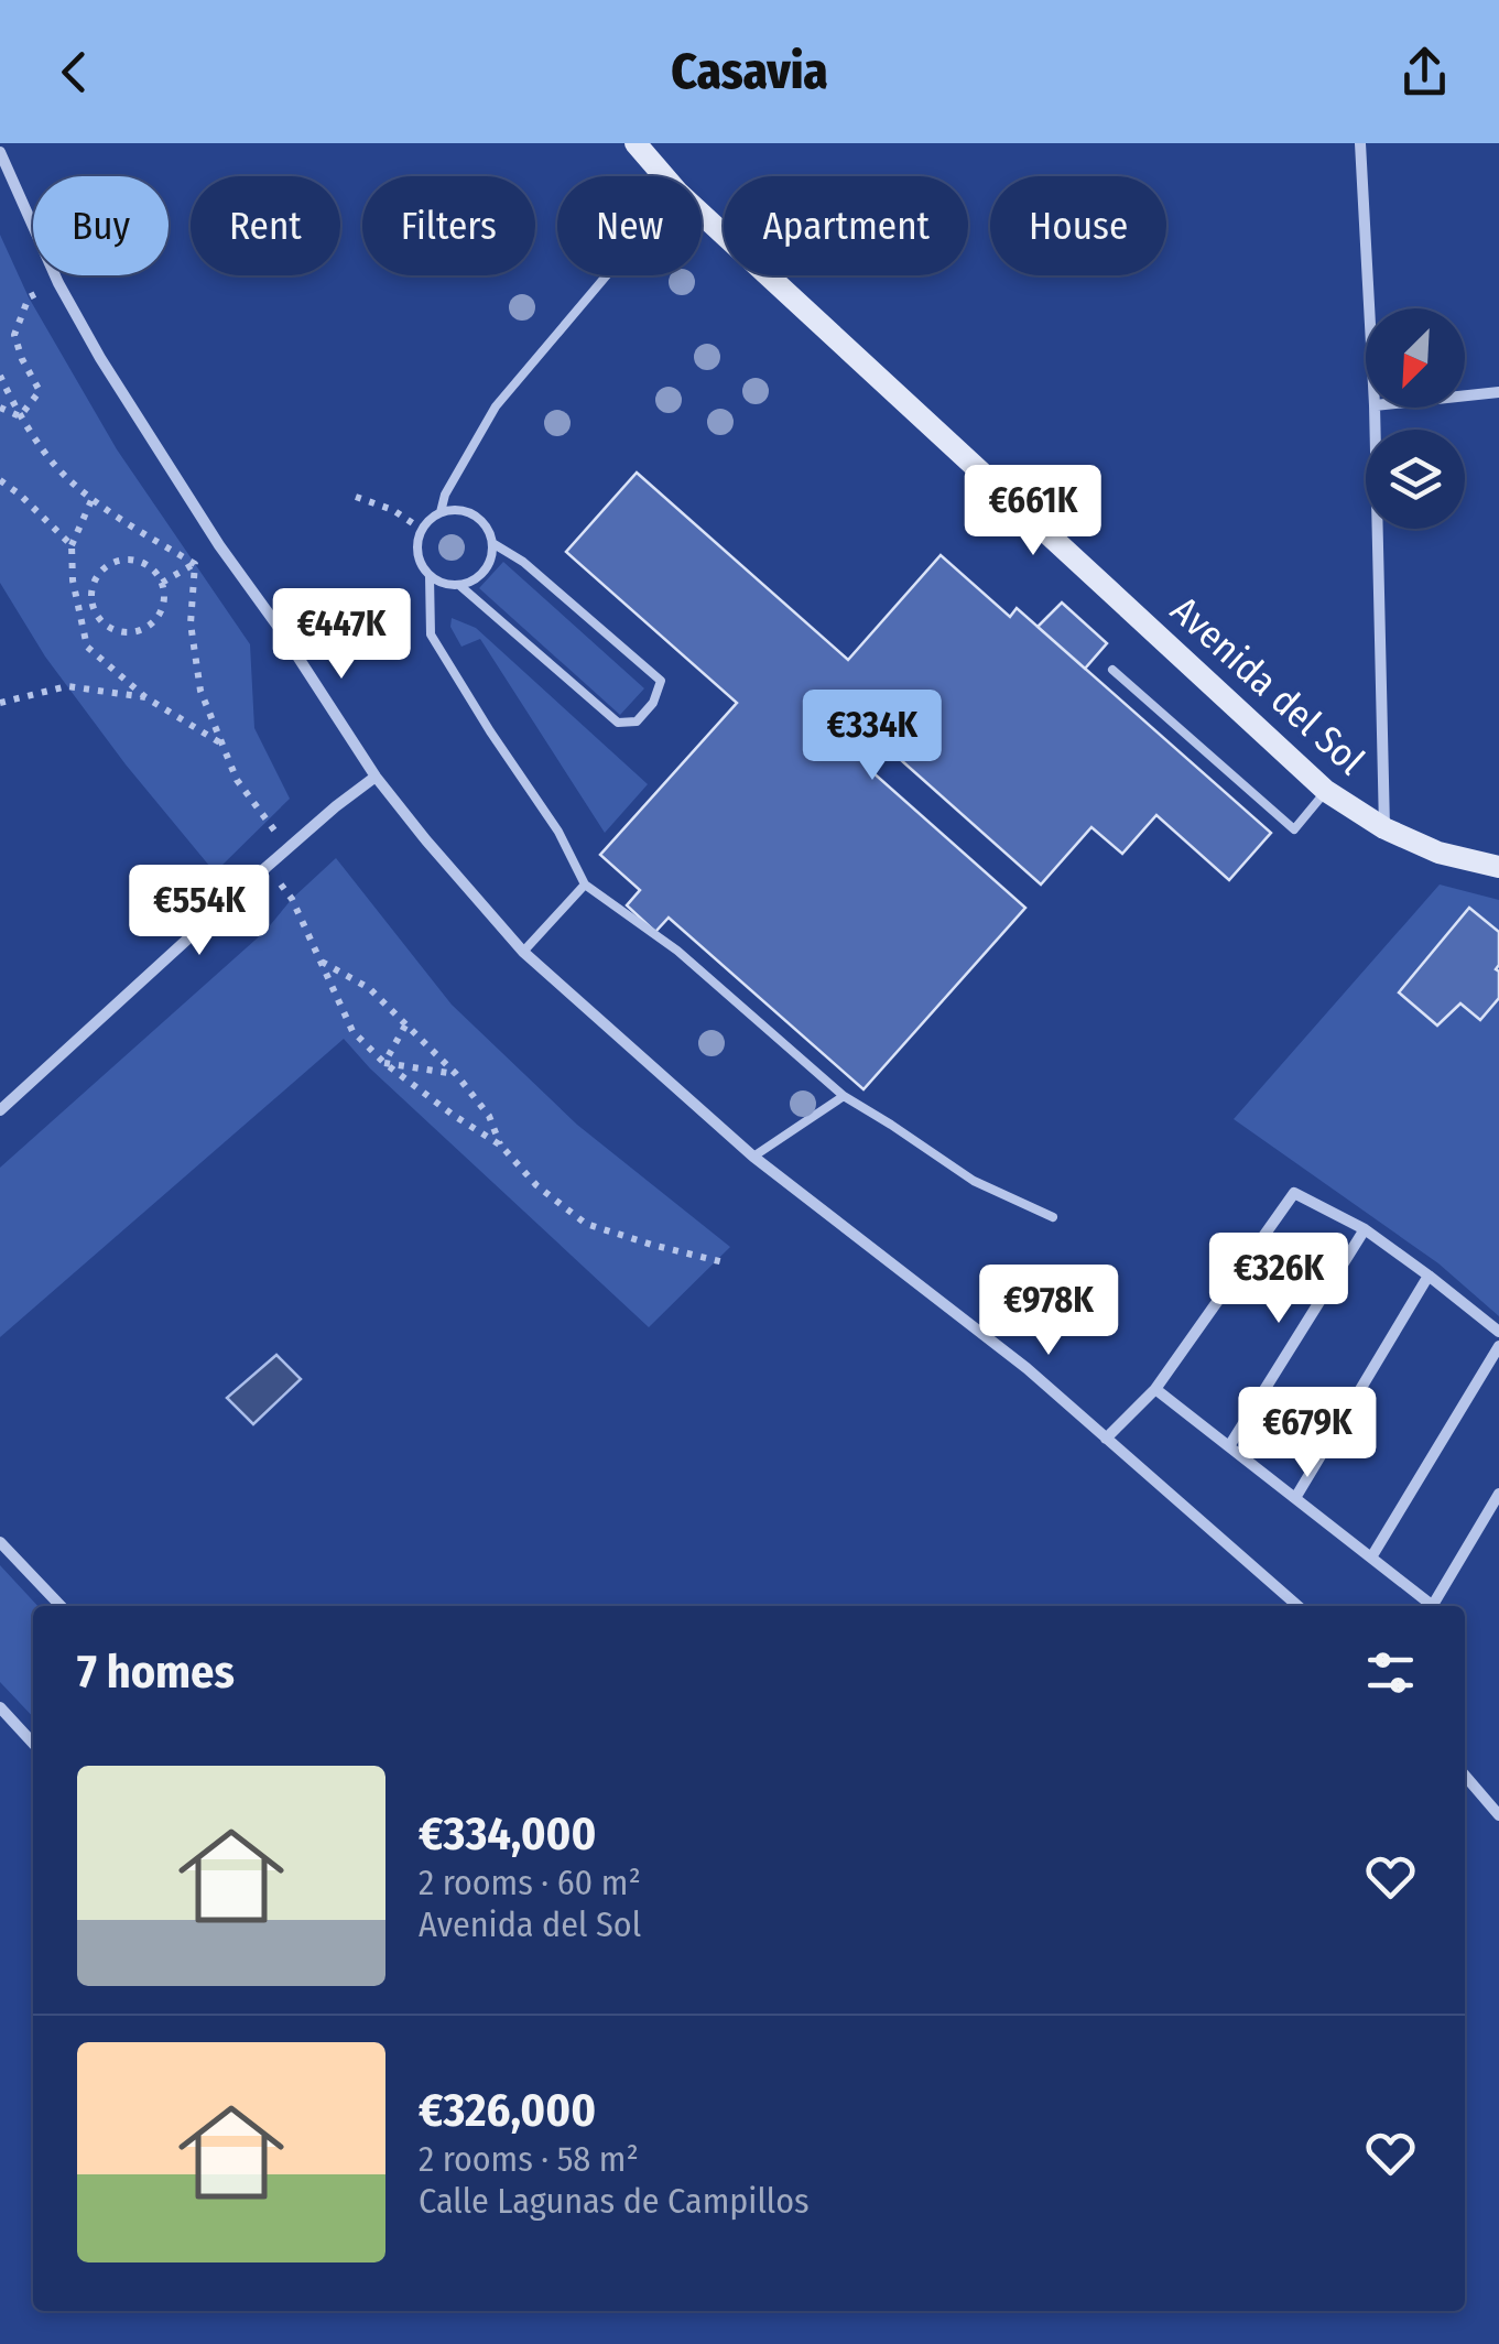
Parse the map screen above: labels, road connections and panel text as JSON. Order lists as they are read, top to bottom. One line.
{"streets":{"street":["Avenida del Sol"]},"north":"bottom left","page":{"header":"Casavia","chip":["Buy","Rent","Filters","New","Apartment","House"],"price":["€661K","€447K","€334K","€554K","€326K","€978K","€679K"],"heading":"7 homes","list":[{"name":"€334,000","note":"2 rooms · 60 m² · Avenida del Sol"},{"name":"€326,000","note":"2 rooms · 58 m² · Calle Lagunas de Campillos"}]}}
